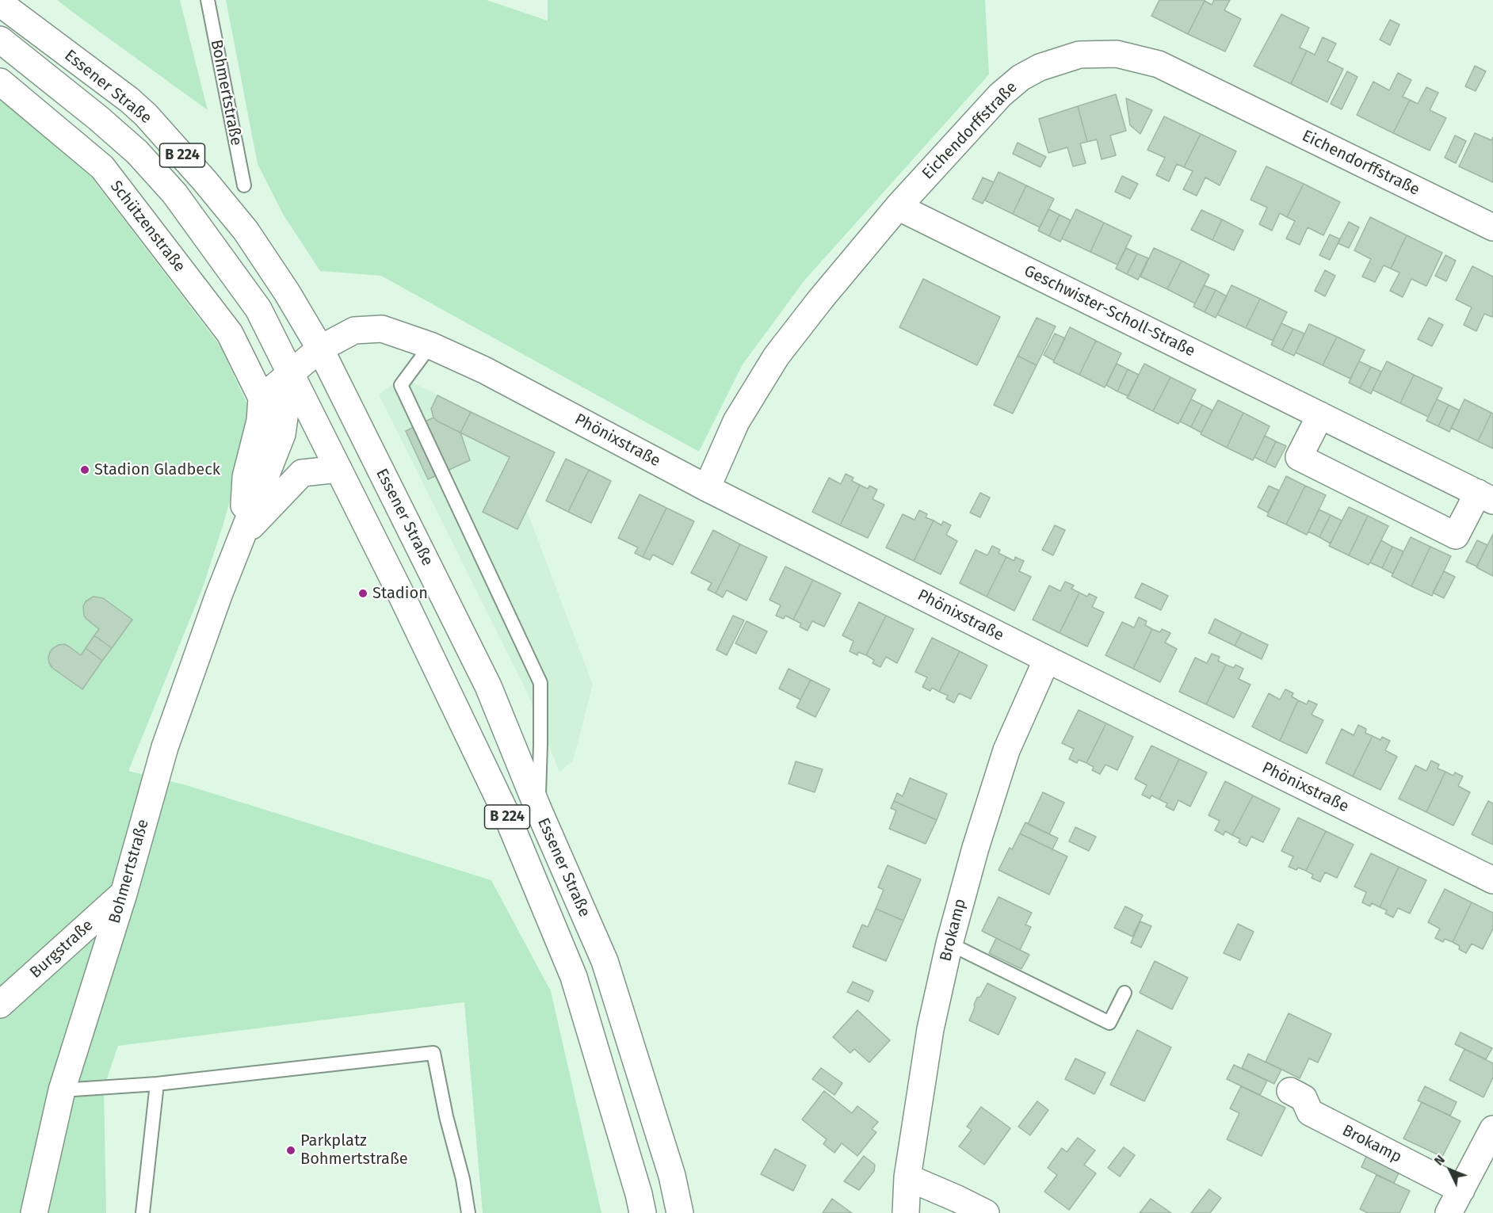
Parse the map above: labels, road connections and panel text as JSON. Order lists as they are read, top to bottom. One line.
{"streets":{"street":["Essener Straße","Bohmertstraße","Eichendorffstraße","B 224","Schützenstraße","Geschwister-Scholl-Straße","Phönixstraße","Brokamp","Burgstraße"]},"crossings":[["Essener Straße","Bohmertstraße"],["Essener Straße","Phönixstraße"],["Bohmertstraße","Schützenstraße"],["Bohmertstraße","Phönixstraße"],["Bohmertstraße","Burgstraße"],["Eichendorffstraße","Geschwister-Scholl-Straße"],["Eichendorffstraße","Phönixstraße"],["Schützenstraße","Phönixstraße"],["Phönixstraße","Brokamp"]],"places":["Stadion Gladbeck","Stadion","Parkplatz Bohmertstraße"],"north":"top left"}
